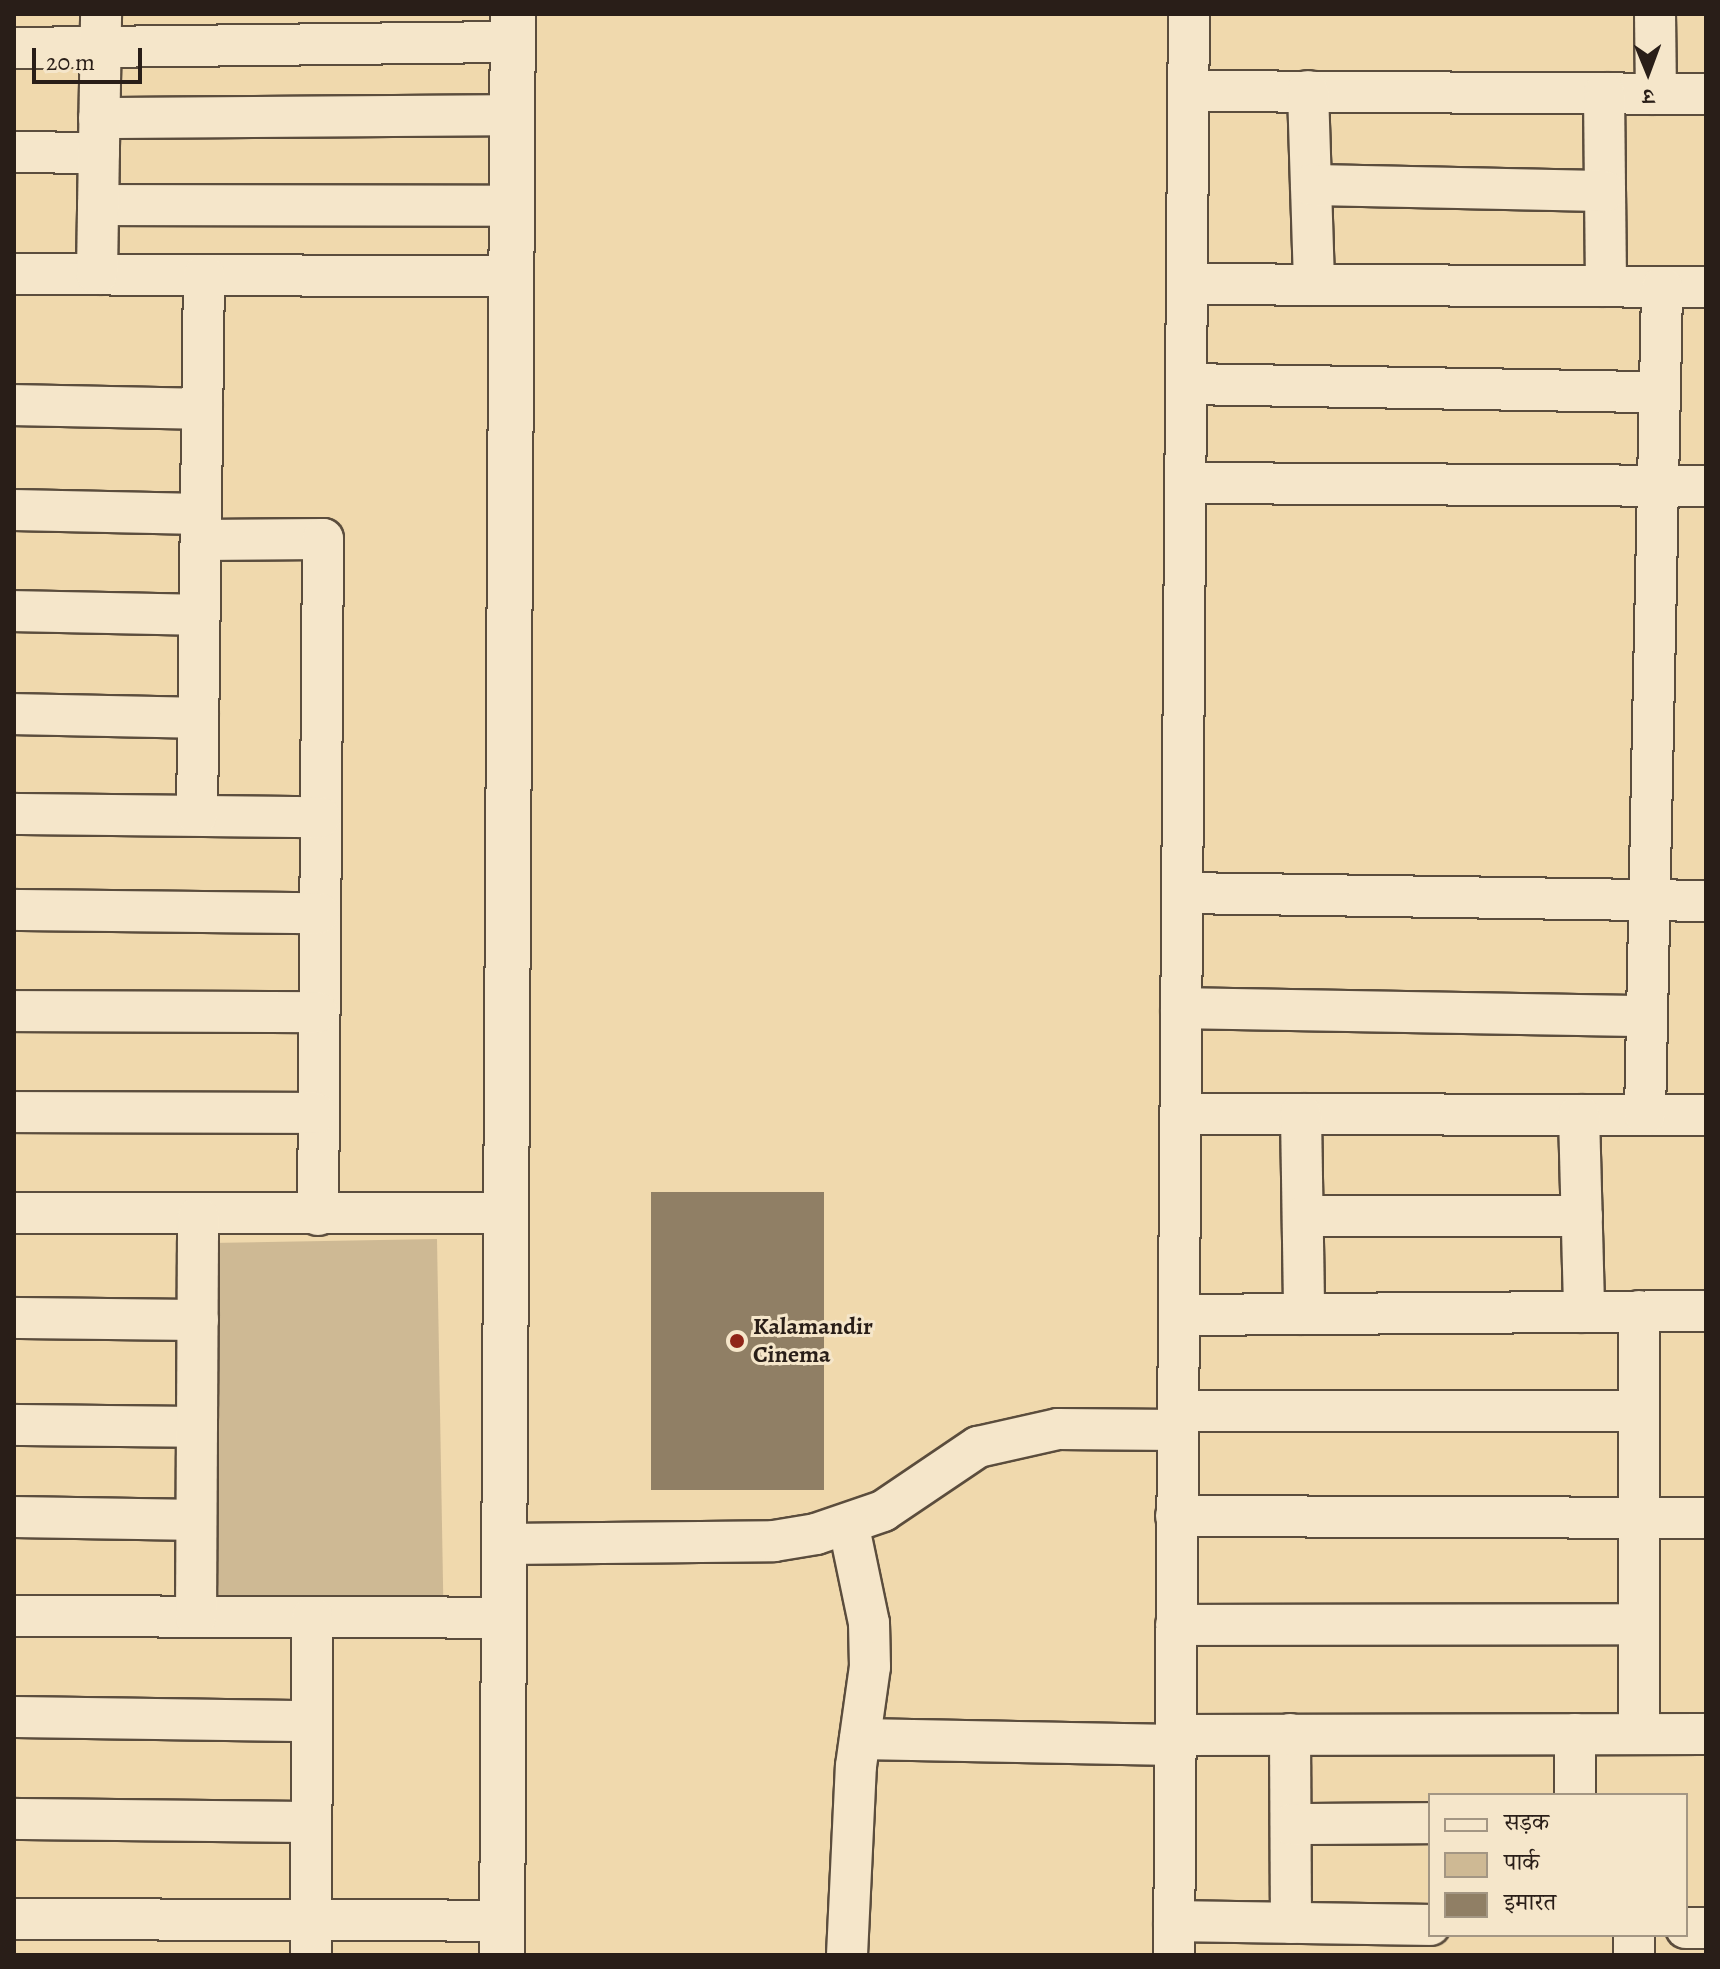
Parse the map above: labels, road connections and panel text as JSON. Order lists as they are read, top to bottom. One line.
{"places":["Kalamandir Cinema"],"legend":["सड़क","पार्क","इमारत"],"scale_bar":"20 m","north":"bottom"}
